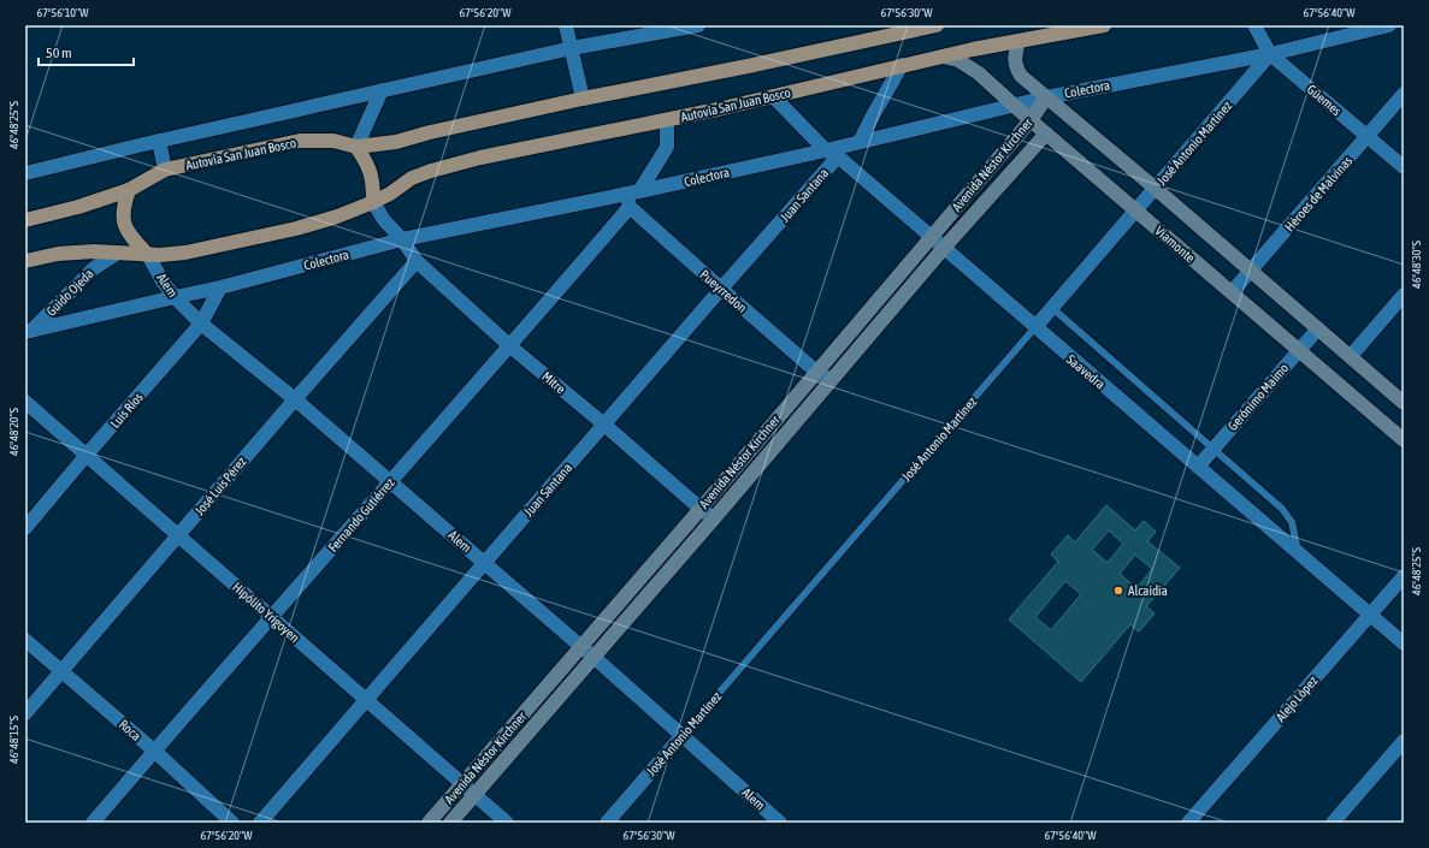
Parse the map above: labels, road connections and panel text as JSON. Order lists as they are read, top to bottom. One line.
{"streets":{"main road":["Autovía San Juan Bosco"],"street":["Colectora","Güemes","José Antonio Martinez","Avenida Néstor Kirchner","Héroes de Malvinas","Juan Santana","Viamonte","Alem","Pueyrredon","Guido Ojeda","Saavedra","Mitre","Gerónimo Maimo","Luis Ríos","José Luis Pérez","Fernando Gutiérrez","Hipólito Yrigoyen","Alejo López","Roca"]},"crossings":[["Colectora","Güemes"],["Colectora","José Antonio Martinez"],["Colectora","Avenida Néstor Kirchner"],["Colectora","Juan Santana"],["Colectora","Viamonte"],["Colectora","Alem"],["Colectora","Pueyrredon"],["Colectora","Guido Ojeda"],["Colectora","Saavedra"],["Colectora","Mitre"],["Colectora","Luis Ríos"],["Colectora","Fernando Gutiérrez"],["Güemes","José Antonio Martinez"],["Güemes","Héroes de Malvinas"],["Autovía San Juan Bosco","Viamonte"],["Autovía San Juan Bosco","Alem"],["Autovía San Juan Bosco","Guido Ojeda"],["Autovía San Juan Bosco","Saavedra"],["Autovía San Juan Bosco","Mitre"],["Autovía San Juan Bosco","Fernando Gutiérrez"],["José Antonio Martinez","Viamonte"],["José Antonio Martinez","Alem"],["José Antonio Martinez","Saavedra"],["Avenida Néstor Kirchner","Viamonte"],["Avenida Néstor Kirchner","Alem"],["Avenida Néstor Kirchner","Pueyrredon"],["Avenida Néstor Kirchner","Saavedra"],["Avenida Néstor Kirchner","Mitre"],["Avenida Néstor Kirchner","Hipólito Yrigoyen"],["Héroes de Malvinas","Viamonte"],["Juan Santana","Alem"],["Juan Santana","Pueyrredon"],["Juan Santana","Saavedra"],["Juan Santana","Mitre"],["Juan Santana","Hipólito Yrigoyen"],["Viamonte","Gerónimo Maimo"],["Alem","Luis Ríos"],["Alem","José Luis Pérez"],["Alem","Fernando Gutiérrez"],["Pueyrredon","Fernando Gutiérrez"],["Saavedra","Gerónimo Maimo"],["Saavedra","Alejo López"],["Mitre","José Luis Pérez"],["Mitre","Fernando Gutiérrez"],["Luis Ríos","Hipólito Yrigoyen"],["José Luis Pérez","Hipólito Yrigoyen"],["José Luis Pérez","Roca"],["Fernando Gutiérrez","Hipólito Yrigoyen"],["Fernando Gutiérrez","Roca"]],"places":["Alcaidia"],"scale_bar":"50 m","coordinates":["67°56'10\"W","67°56'20\"W","67°56'30\"W","67°56'40\"W","46°48'25\"S","46°48'30\"S","46°48'20\"S","46°48'15\"S"]}
